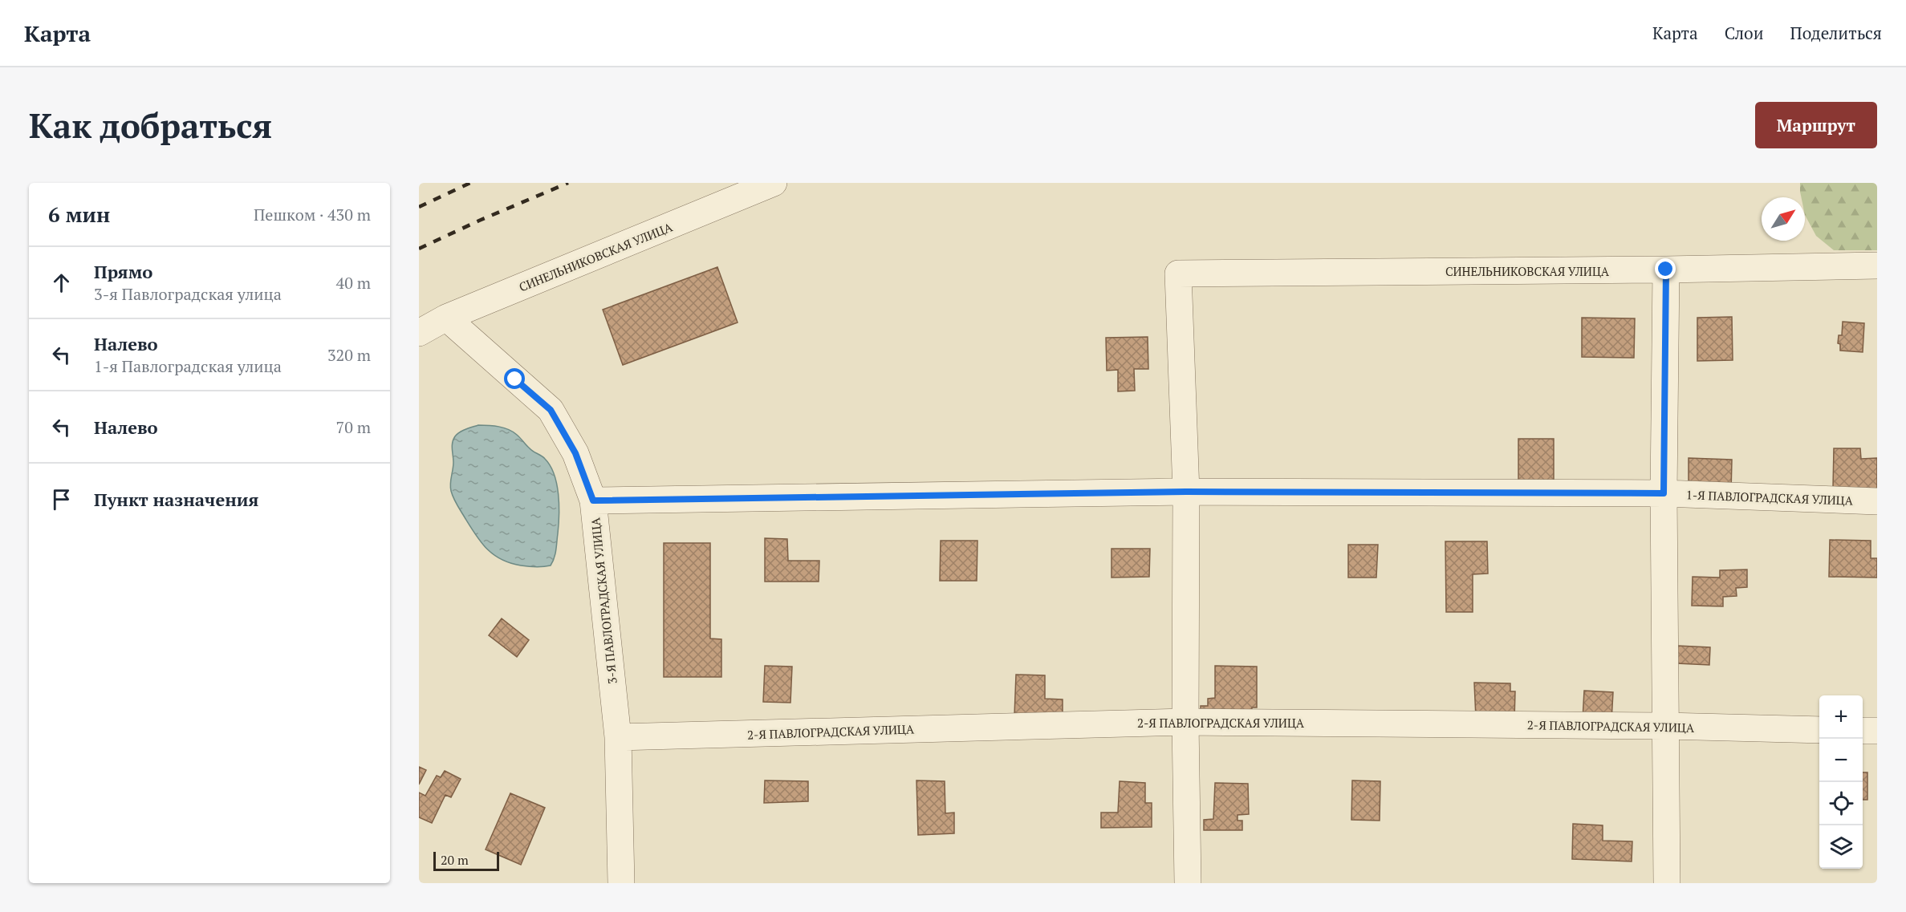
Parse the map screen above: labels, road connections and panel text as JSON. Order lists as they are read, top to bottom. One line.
{"streets":{"street":["СИНЕЛЬНИКОВСКАЯ УЛИЦА","1-Я ПАВЛОГРАДСКАЯ УЛИЦА","3-Я ПАВЛОГРАДСКАЯ УЛИЦА","2-Я ПАВЛОГРАДСКАЯ УЛИЦА"]},"crossings":[["СИНЕЛЬНИКОВСКАЯ УЛИЦА","1-Я ПАВЛОГРАДСКАЯ УЛИЦА"],["СИНЕЛЬНИКОВСКАЯ УЛИЦА","3-Я ПАВЛОГРАДСКАЯ УЛИЦА"],["1-Я ПАВЛОГРАДСКАЯ УЛИЦА","3-Я ПАВЛОГРАДСКАЯ УЛИЦА"],["3-Я ПАВЛОГРАДСКАЯ УЛИЦА","2-Я ПАВЛОГРАДСКАЯ УЛИЦА"]],"scale_bar":"20 m","north":"top right","page":{"header":"Карта","nav":["Карта","Слои","Поделиться"],"buttons":"Маршрут","title":"Как добраться","heading":["6 мин","Пешком · 430 m"],"list":[["Прямо","3-я Павлоградская улица","40 m"],["Налево","1-я Павлоградская улица","320 m"],["Налево","70 m"],"Пункт назначения"],"map_buttons":["+","−"],"scale":"20 m"}}
